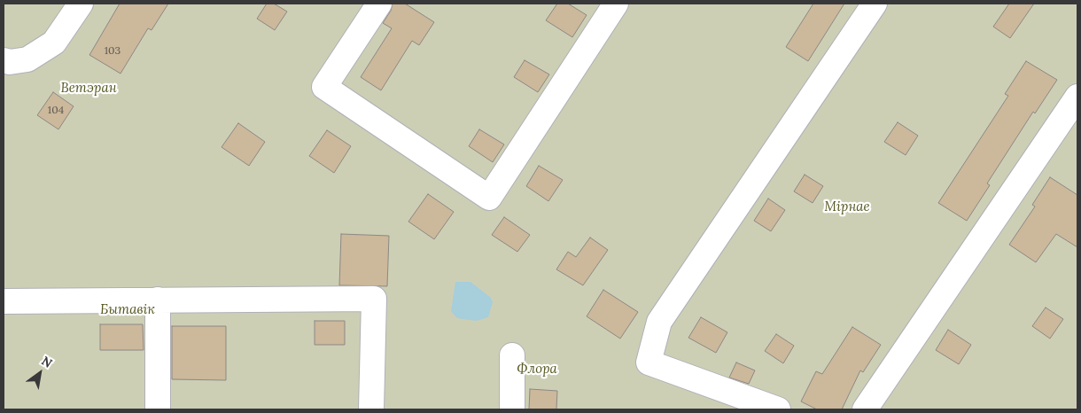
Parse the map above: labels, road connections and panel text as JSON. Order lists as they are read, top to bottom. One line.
{"parks":["Ветэран","Мірнае","Бытавік","Флора"],"house_numbers":["103","104"],"north":"top right"}
